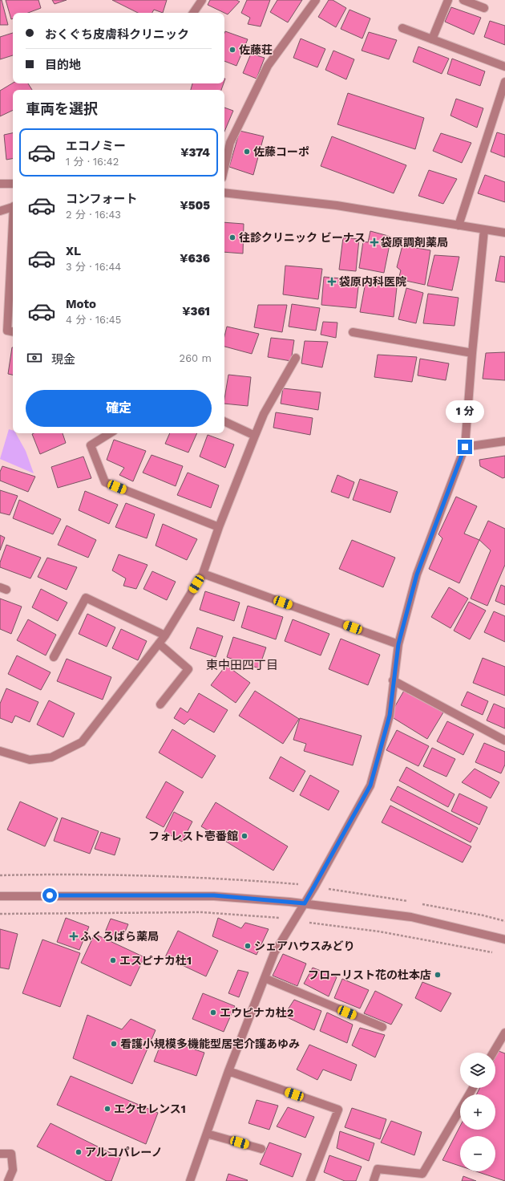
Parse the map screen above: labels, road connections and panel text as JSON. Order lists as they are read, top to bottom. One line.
{"districts":["東中田四丁目"],"places":{"other":["佐藤荘","佐藤コーポ","往診クリニック ビーナス","フォレスト壱番館","シェアハウスみどり","エスピナカ杜1","フローリスト花の杜本店","エウピナカ杜2","看護小規模多機能型居宅介護あゆみ","エクセレンス1","アルコパレーノ"],"health":["袋原調剤薬局","袋原内科医院","ふくろばら薬局"]},"page":{"banner":["おくぐち皮膚科クリニック","目的地"],"heading":"車両を選択","list":[{"name":"エコノミー","note":"1 分 · 16:42","value":"¥374"},{"name":"コンフォート","note":"2 分 · 16:43","value":"¥505"},{"name":"XL","note":"3 分 · 16:44","value":"¥636"},{"name":"Moto","note":"4 分 · 16:45","value":"¥361"}],"pay":["現金","260 m"],"buttons":"確定","bubble":"1 分","map_buttons":["+","−"]}}
